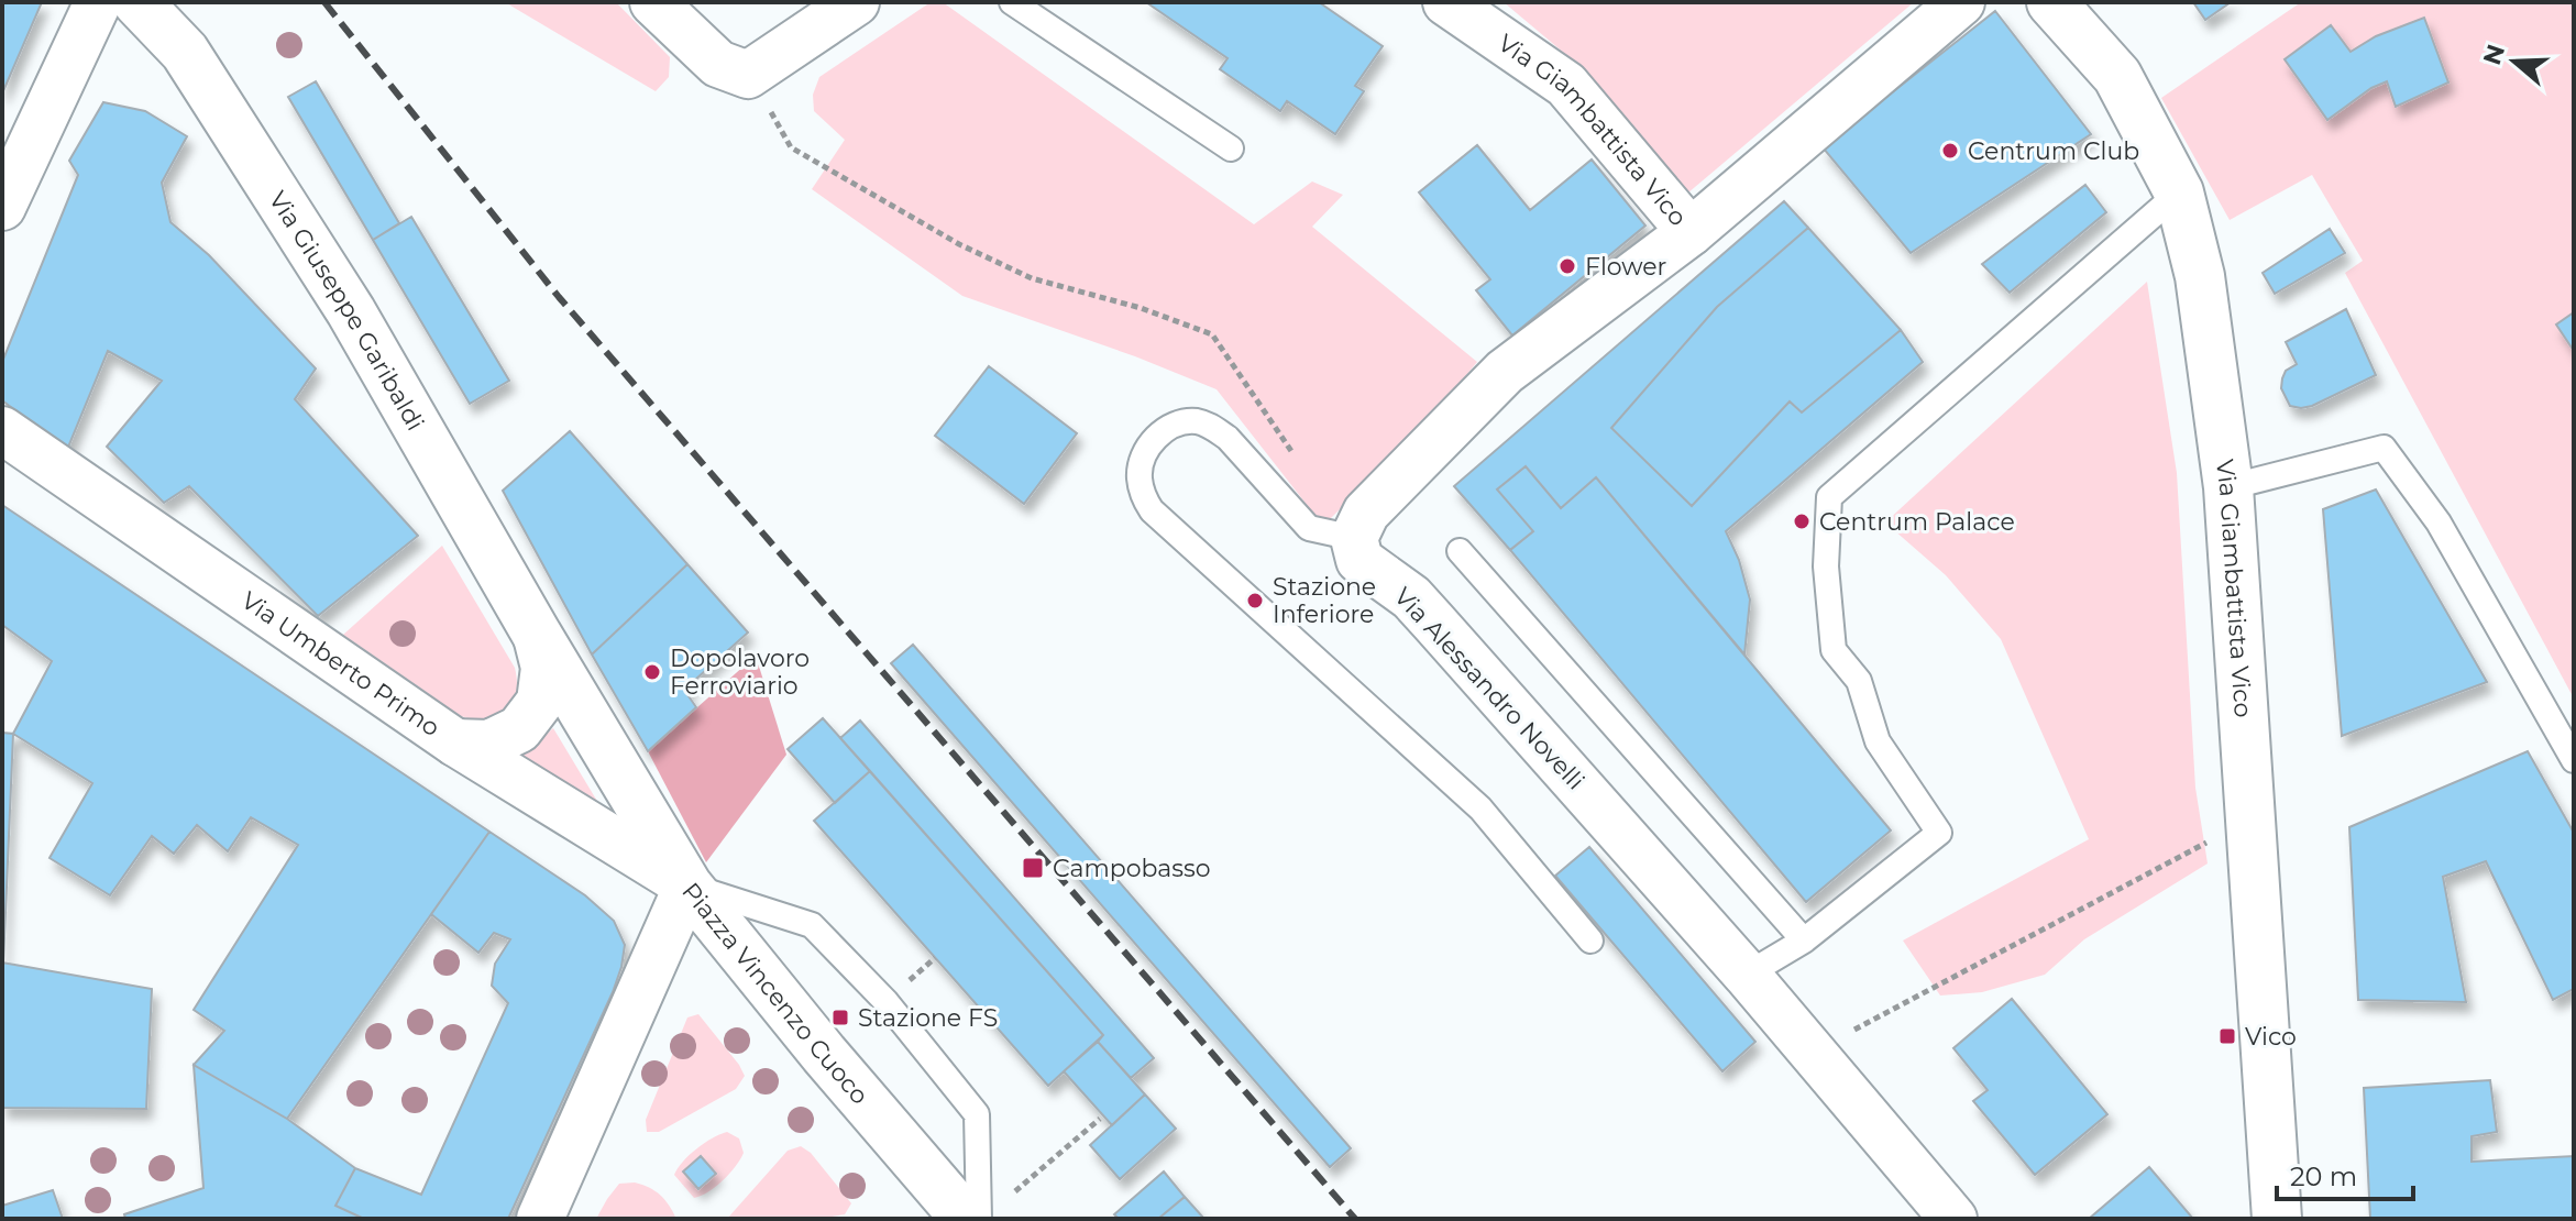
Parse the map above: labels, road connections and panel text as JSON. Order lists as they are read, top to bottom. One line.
{"streets":{"main road":["Via Giambattista Vico","Via Giuseppe Garibaldi","Piazza Vincenzo Cuoco"],"street":["Via Umberto Primo","Via Alessandro Novelli"]},"crossings":[["Via Giuseppe Garibaldi","Via Umberto Primo"],["Via Giuseppe Garibaldi","Piazza Vincenzo Cuoco"],["Via Umberto Primo","Piazza Vincenzo Cuoco"]],"places":{"other":["Centrum Club","Flower","Centrum Palace","Stazione Inferiore","Dopolavoro Ferroviario"],"transit":["Campobasso","Stazione FS","Vico"]},"scale_bar":"20 m","north":"left"}
